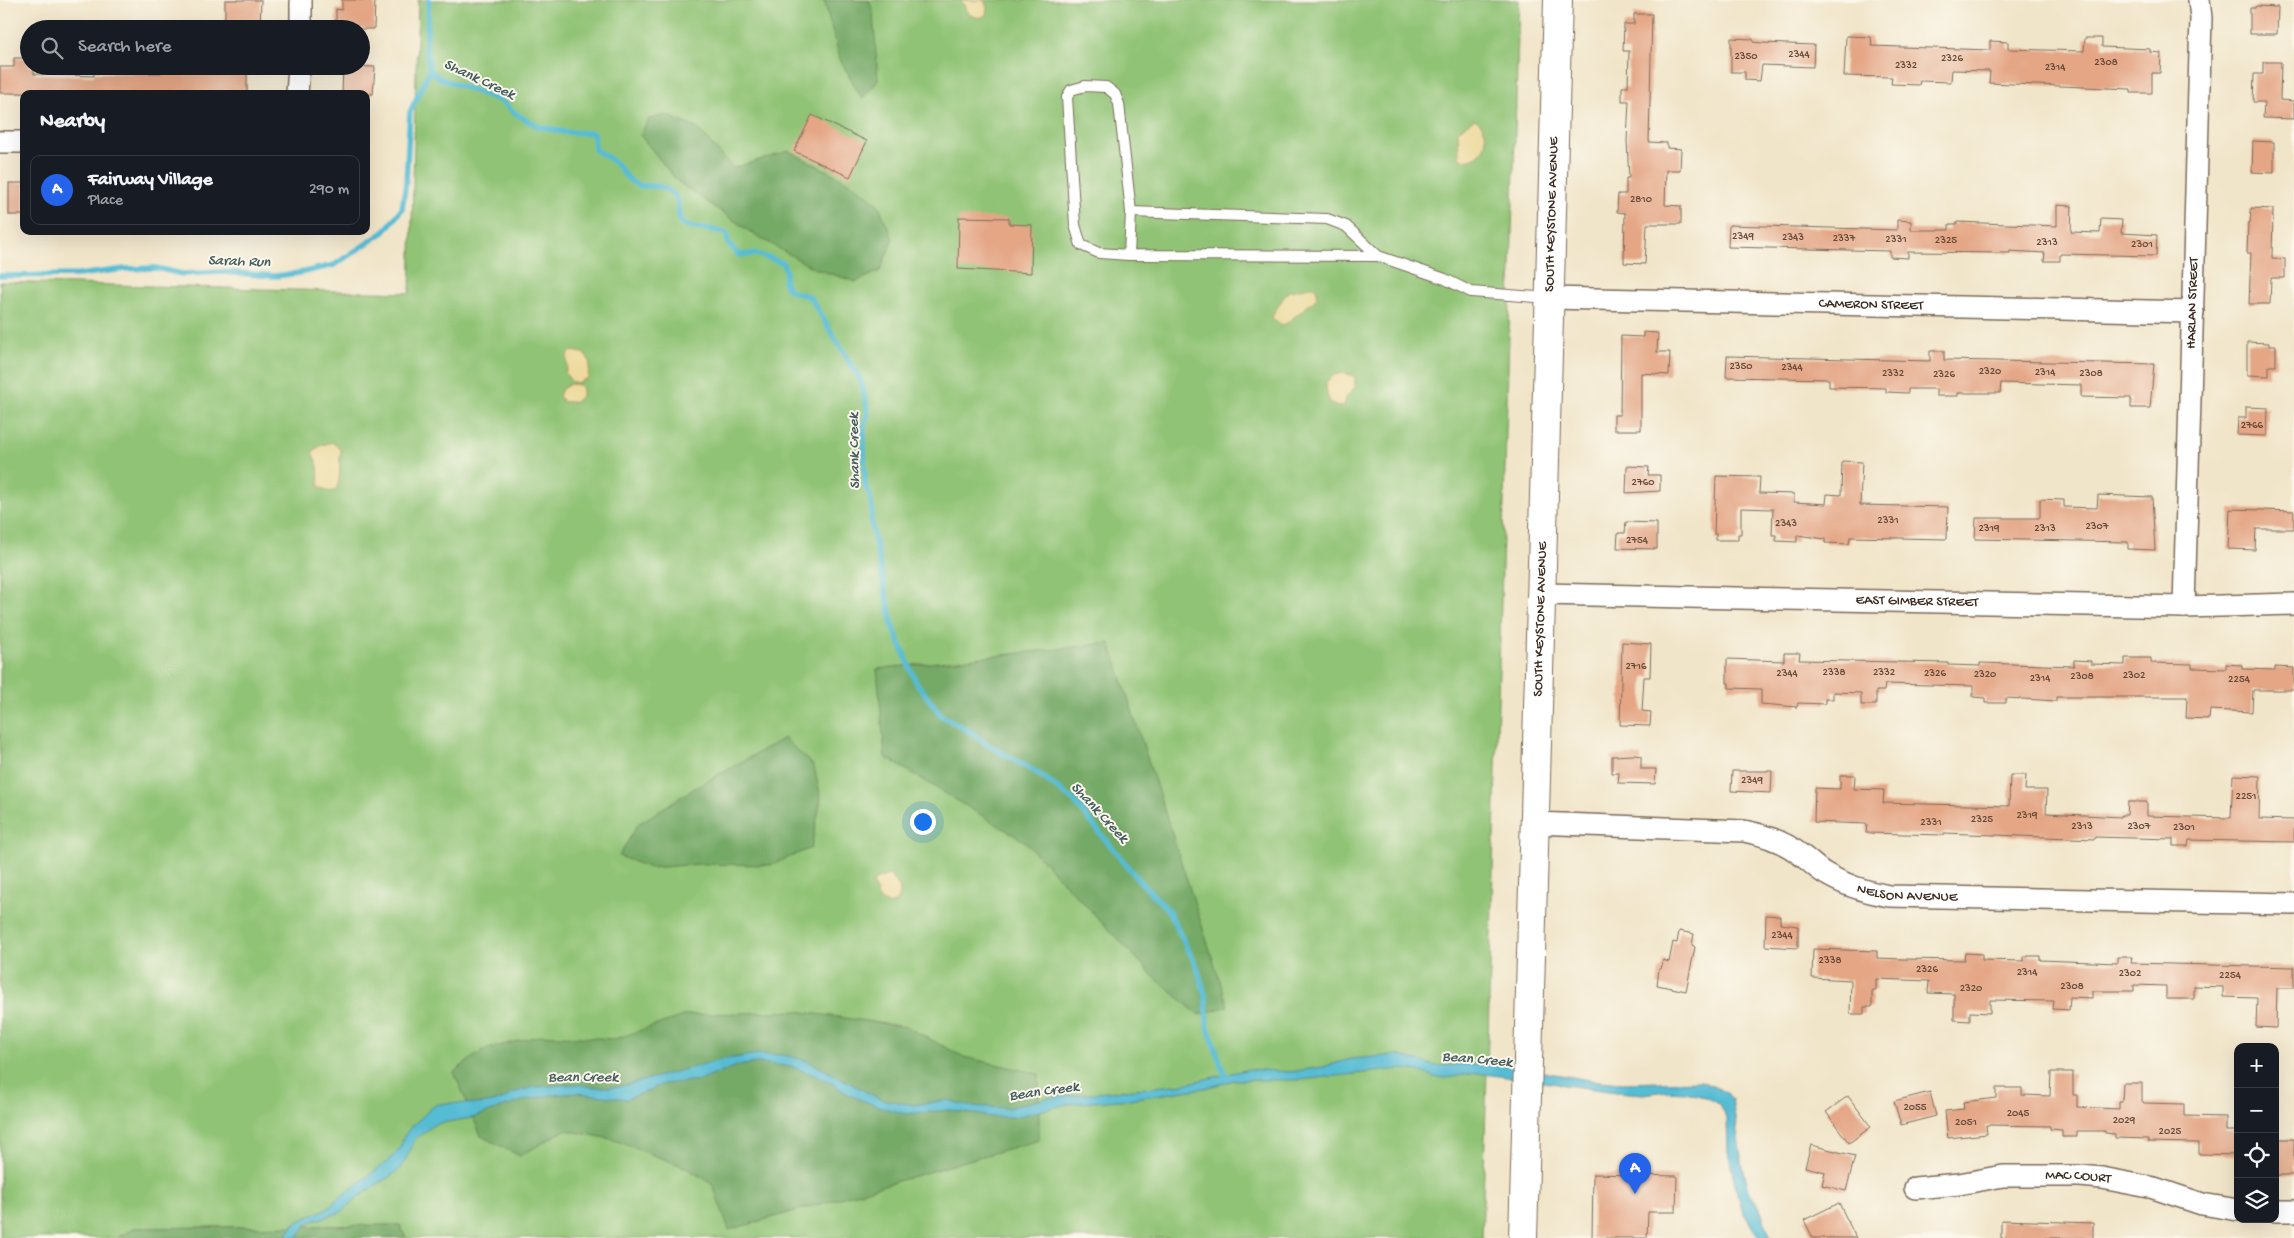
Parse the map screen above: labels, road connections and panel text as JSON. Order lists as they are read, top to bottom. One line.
{"streets":{"main road":["SOUTH KEYSTONE AVENUE"],"street":["HARLAN STREET","CAMERON STREET","EAST GIMBER STREET","NELSON AVENUE","MAC COURT"]},"crossings":[["SOUTH KEYSTONE AVENUE","CAMERON STREET"],["SOUTH KEYSTONE AVENUE","EAST GIMBER STREET"],["SOUTH KEYSTONE AVENUE","NELSON AVENUE"],["HARLAN STREET","CAMERON STREET"],["HARLAN STREET","EAST GIMBER STREET"]],"water":["Shank Creek","Sarah Run","Bean Creek"],"house_numbers":["2344","2350","2326","2308","2332","2314","2810","2349","2343","2337","2331","2325","2313","2301","2350","2344","2320","2314","2332","2308","2326","2766","2760","2331","2343","2307","2319","2313","2754","2716","2338","2332","2344","2326","2320","2302","2308","2314","2254","2349","2251","2319","2325","2331","2313","2307","2301","2344","2338","2326","2314","2302","2254","2308","2320","2055","2045","2029","2051","2025"],"page":{"search":"Search here","heading":"Nearby","list":[{"mark":"A","name":"Fairway Village","note":"Place","value":"290 m"}],"map_buttons":["+","−"],"pins":"A"}}
